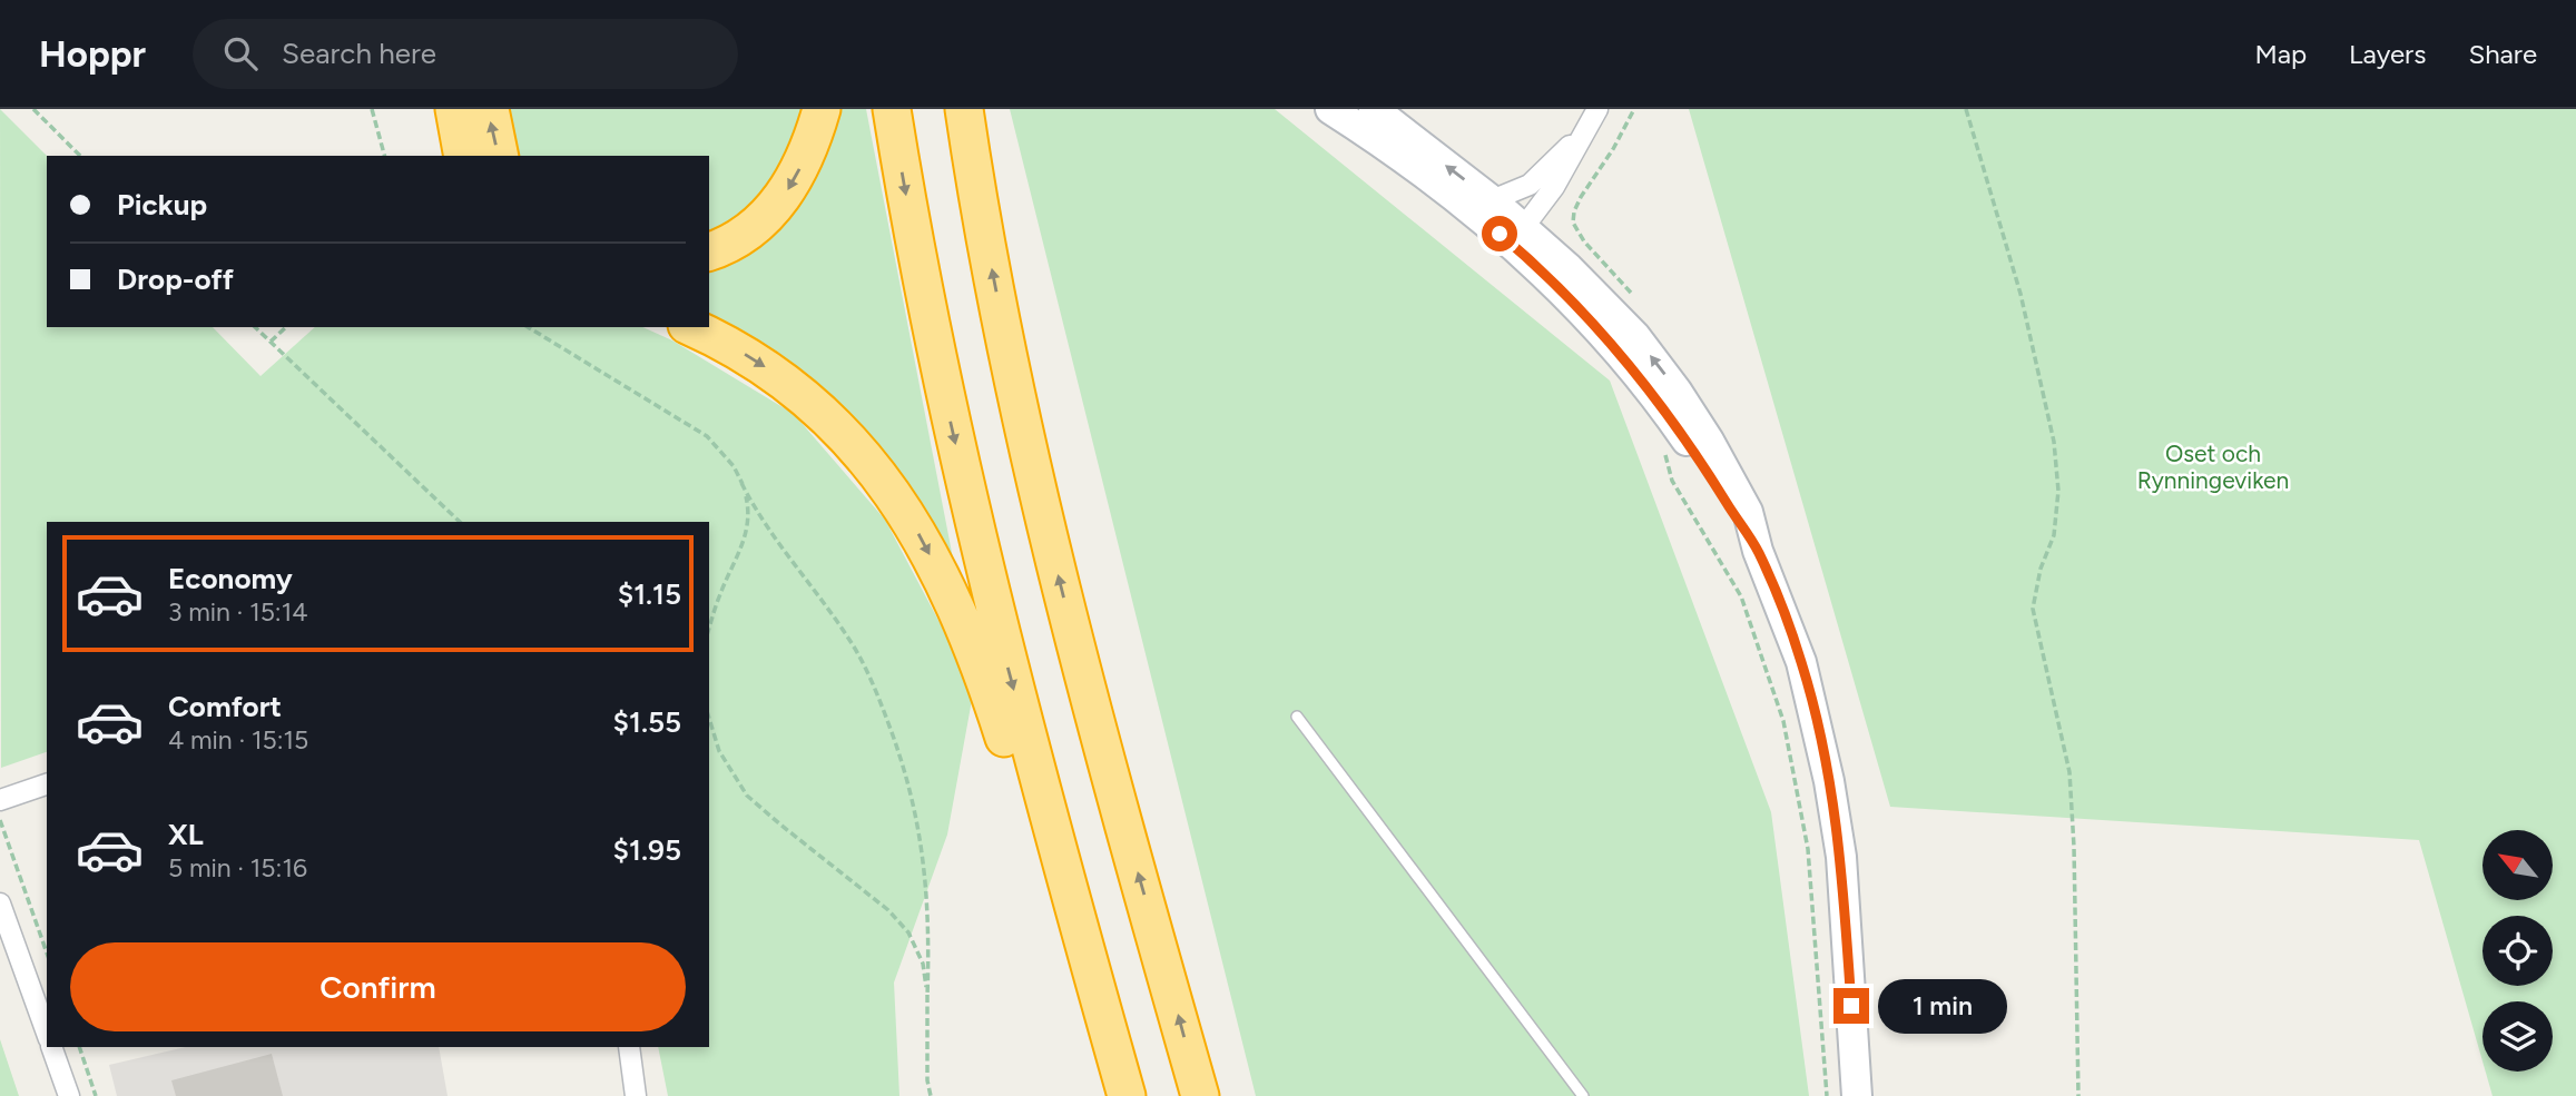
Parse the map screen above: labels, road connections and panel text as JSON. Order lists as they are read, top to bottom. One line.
{"parks":["Oset och Rynningeviken"],"north":"top left","page":{"header":"Hoppr","search":"Search here","nav":["Map","Layers","Share"],"banner":["Pickup","Drop-off"],"list":[{"name":"Economy","note":"3 min · 15:14","value":"$1.15"},{"name":"Comfort","note":"4 min · 15:15","value":"$1.55"},{"name":"XL","note":"5 min · 15:16","value":"$1.95"}],"buttons":"Confirm","bubble":"1 min"}}
